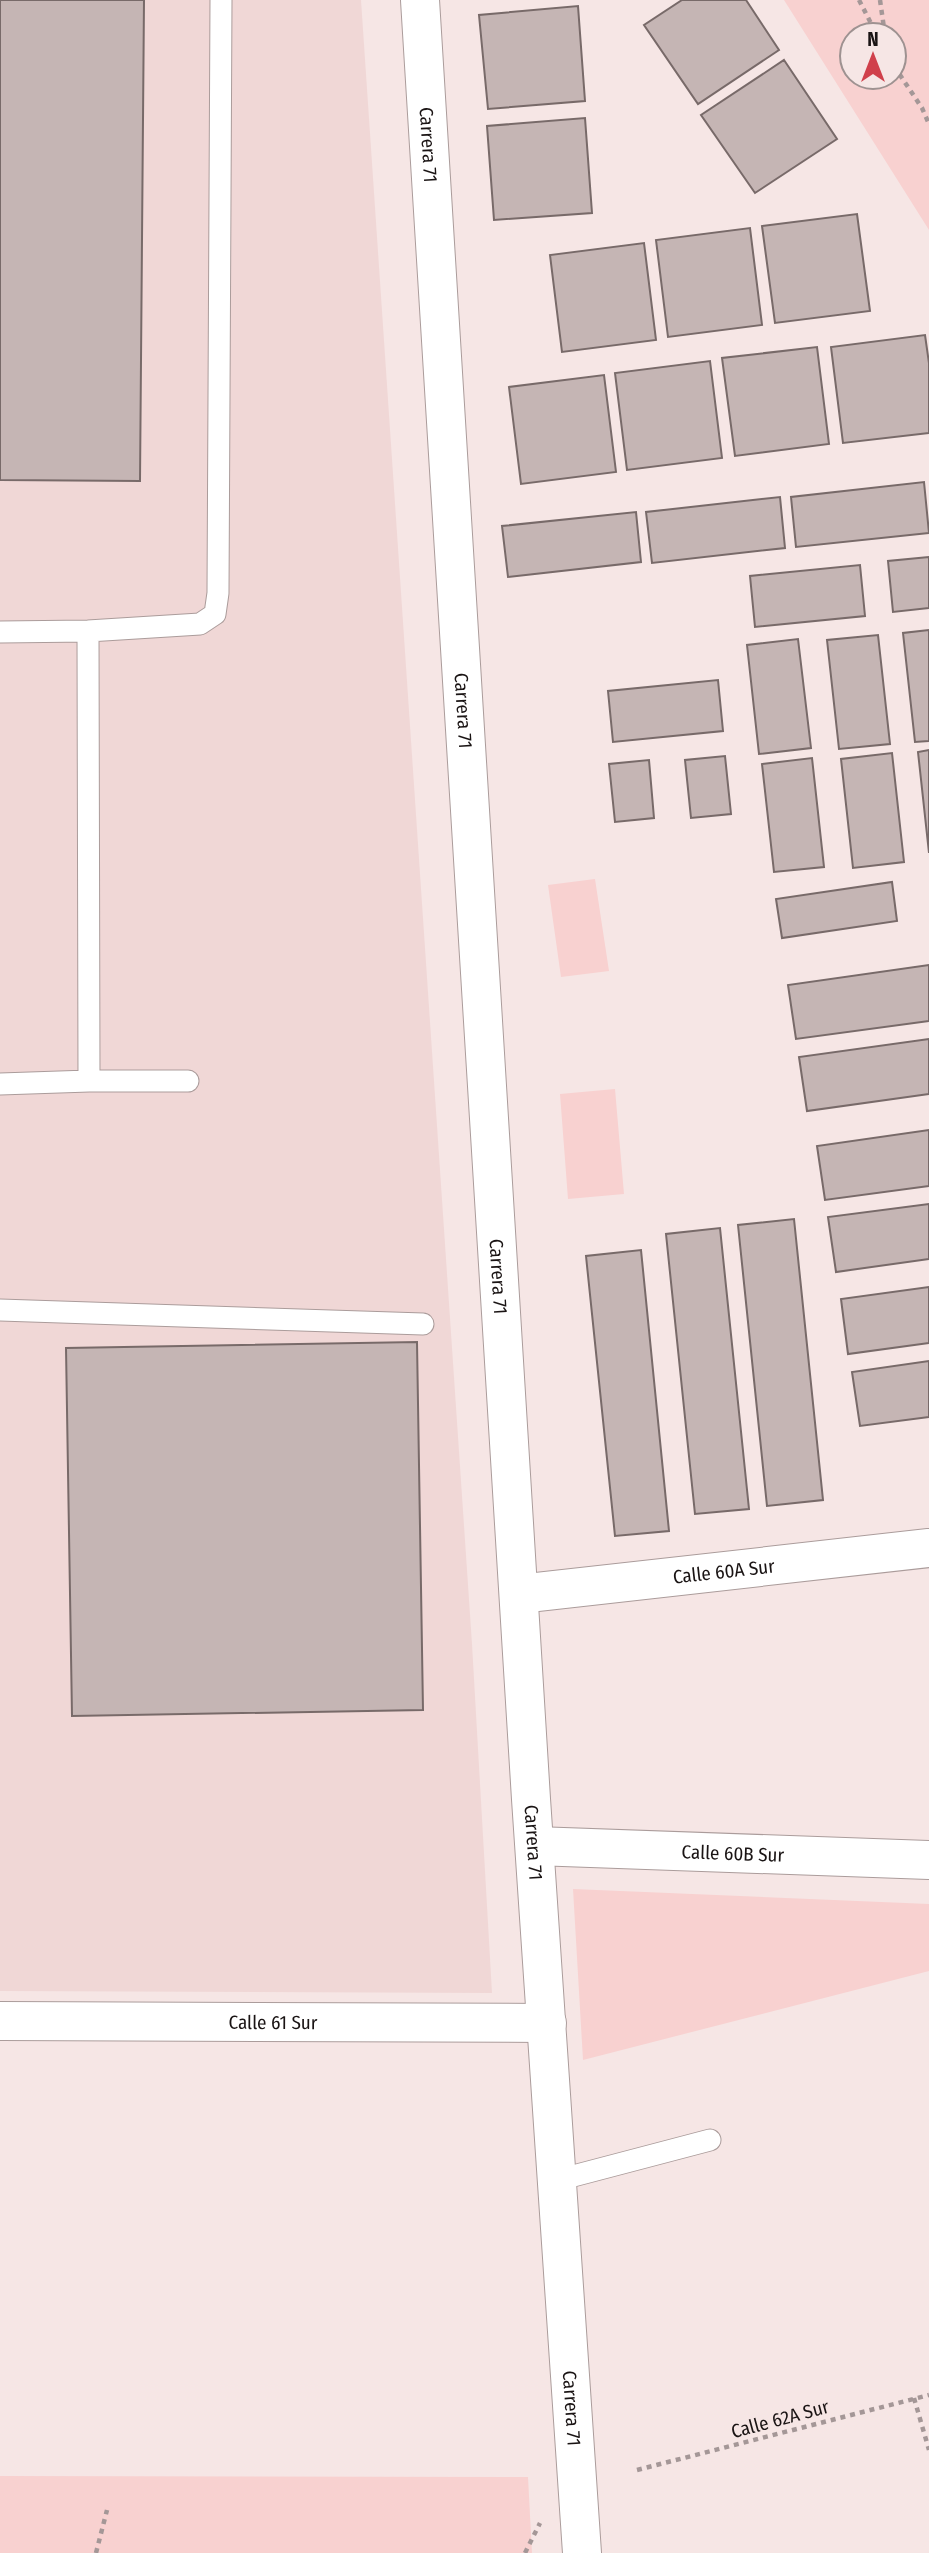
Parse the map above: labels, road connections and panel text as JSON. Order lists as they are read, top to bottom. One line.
{"streets":{"street":["Carrera 71","Calle 60A Sur","Calle 60B Sur","Calle 61 Sur"],"path":["Calle 62A Sur"]},"crossings":[["Carrera 71","Calle 60A Sur"],["Carrera 71","Calle 60B Sur"],["Carrera 71","Calle 61 Sur"]],"north":"top"}
